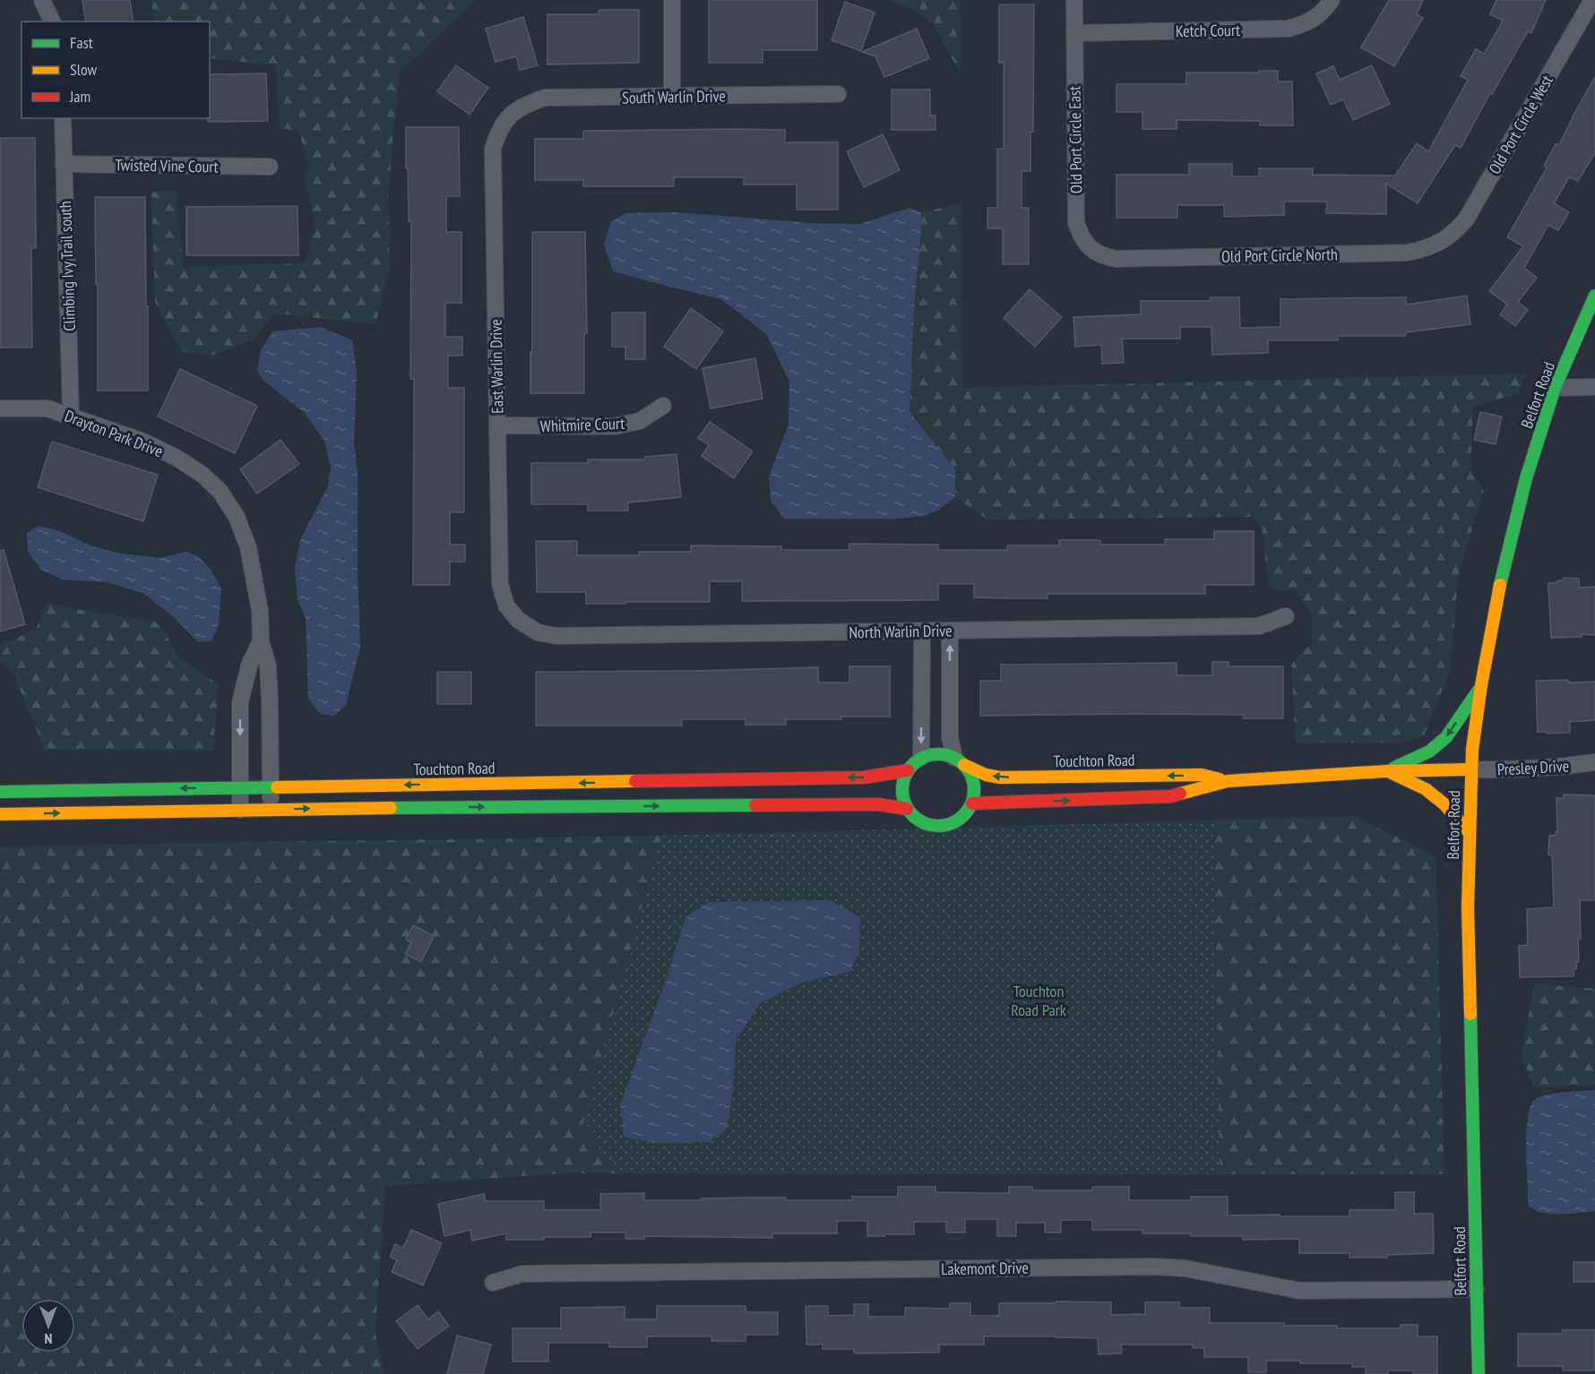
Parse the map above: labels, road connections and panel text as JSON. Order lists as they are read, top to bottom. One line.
{"streets":{"street":["Ketch Court","South Warlin Drive","Old Port Circle West","Old Port Circle East","Twisted Vine Court","Old Port Circle North","Climbing Ivy Trail south","East Warlin Drive","Belfort Road","Whitmire Court","Drayton Park Drive","North Warlin Drive","Touchton Road","Presley Drive","Lakemont Drive"]},"crossings":[["Ketch Court","Old Port Circle East"],["South Warlin Drive","East Warlin Drive"],["Old Port Circle West","Old Port Circle North"],["Old Port Circle East","Old Port Circle North"],["Twisted Vine Court","Climbing Ivy Trail south"],["Climbing Ivy Trail south","Drayton Park Drive"],["East Warlin Drive","Whitmire Court"],["East Warlin Drive","North Warlin Drive"],["Belfort Road","Touchton Road"],["Belfort Road","Presley Drive"],["Belfort Road","Lakemont Drive"],["Touchton Road","Presley Drive"]],"parks":["Touchton Road Park"],"legend":["Fast","Slow","Jam"],"north":"bottom"}
